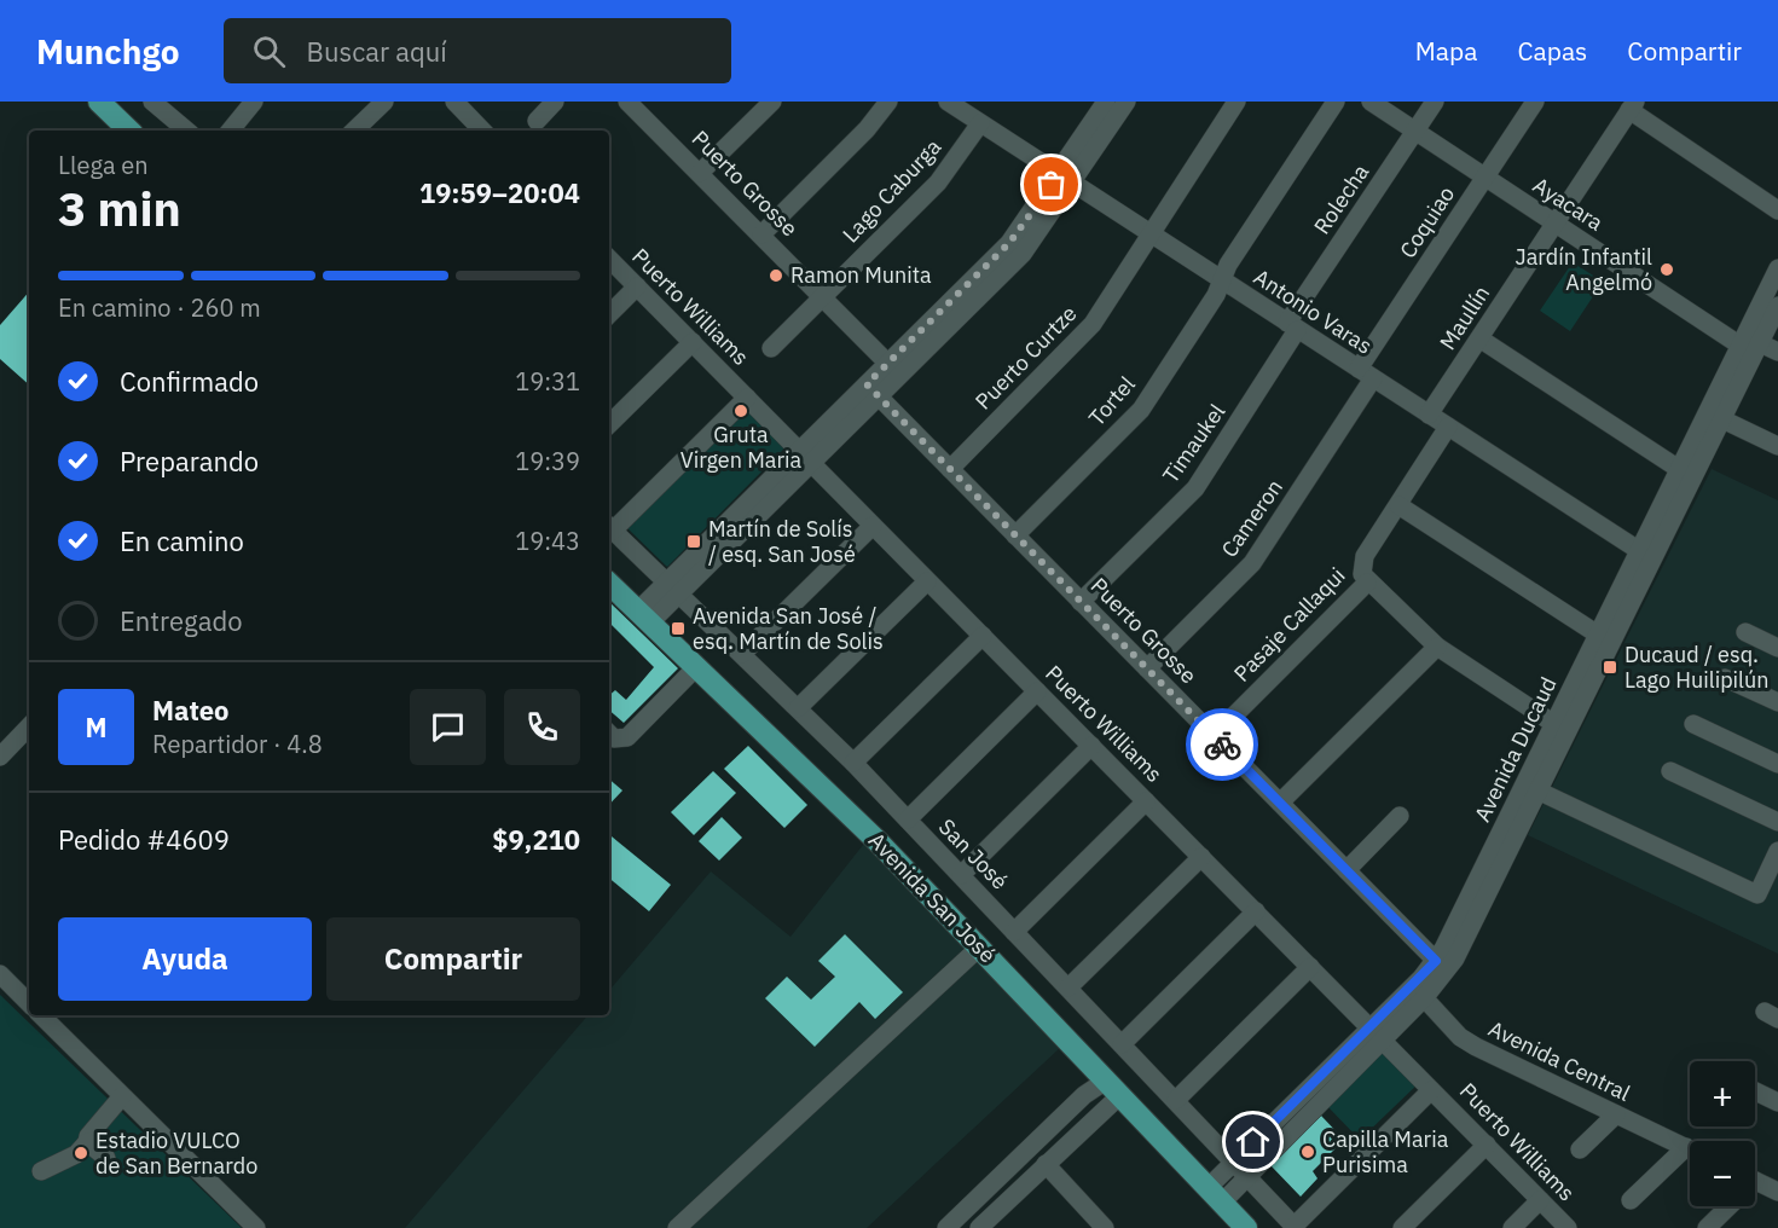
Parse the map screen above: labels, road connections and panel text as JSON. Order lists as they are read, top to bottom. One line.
{"streets":{"main road":["Avenida San José"],"street":["Puerto Grosse","Lago Caburga","Rolecha","Ayacara","Coquiao","Puerto Williams","Antonio Varas","Maullín","Puerto Curtze","Tortel","Timaukel","Cameron","Pasaje Callaqui","Avenida Ducaud","San José","Avenida Central"]},"crossings":[["Puerto Grosse","Lago Caburga"],["Puerto Grosse","Puerto Curtze"],["Puerto Grosse","Tortel"],["Puerto Grosse","Timaukel"],["Puerto Grosse","Cameron"],["Puerto Grosse","Pasaje Callaqui"],["Puerto Grosse","Avenida Ducaud"],["Lago Caburga","Antonio Varas"],["Rolecha","Ayacara"],["Rolecha","Antonio Varas"],["Rolecha","Timaukel"],["Ayacara","Coquiao"],["Ayacara","Maullín"],["Ayacara","Avenida Ducaud"],["Coquiao","Antonio Varas"],["Coquiao","Cameron"],["Puerto Williams","Avenida Ducaud"],["Antonio Varas","Maullín"],["Antonio Varas","Puerto Curtze"],["Antonio Varas","Tortel"],["Antonio Varas","Timaukel"],["Antonio Varas","Cameron"],["Antonio Varas","Pasaje Callaqui"],["Antonio Varas","Avenida Ducaud"],["Avenida Ducaud","San José"],["Avenida Ducaud","Avenida San José"],["Avenida Ducaud","Avenida Central"]],"places":{"other":["Jardín Infantil Angelmó","Ramon Munita","Gruta Virgen Maria","Capilla Maria Purisima","Estadio VULCO de San Bernardo"],"transit":["Martín de Solís / esq. San José","Avenida San José / esq. Martín de Solis","Ducaud / esq. Lago Huilipilún"]},"page":{"header":"Munchgo","search":"Buscar aquí","nav":["Mapa","Capas","Compartir"],"heading":["3 min","Llega en","19:59–20:04"],"panel":["Mateo","Repartidor · 4.8","Pedido #4609","$9,210"],"bar":"En camino · 260 m","list":[["Confirmado","19:31"],["Preparando","19:39"],["En camino","19:43"],"Entregado"],"round":"M","buttons":["Ayuda","Compartir"],"map_buttons":["+","−"]}}
